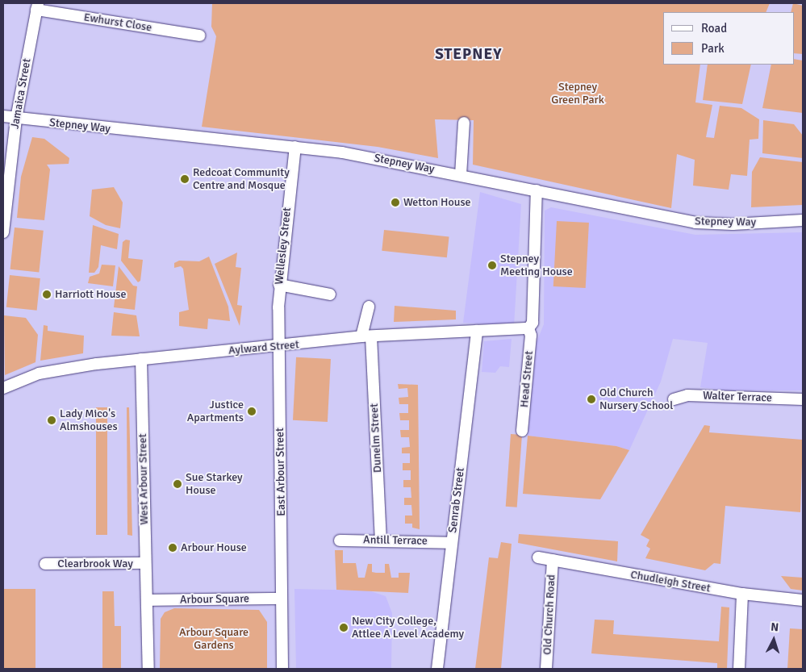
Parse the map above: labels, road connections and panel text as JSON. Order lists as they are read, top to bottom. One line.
{"streets":{"street":["Ewhurst Close","Jamaica Street","Stepney Way","Wellesley Street","Aylward Street","Head Street","Walter Terrace","Dunelm Street","East Arbour Street","West Arbour Street","Senrab Street","Antill Terrace","Clearbrook Way","Chudleigh Street","Arbour Square","Old Church Road"]},"crossings":[["Ewhurst Close","Jamaica Street"],["Jamaica Street","Stepney Way"],["Stepney Way","Wellesley Street"],["Stepney Way","Head Street"],["Wellesley Street","Aylward Street"],["Wellesley Street","East Arbour Street"],["Aylward Street","Head Street"],["Aylward Street","Dunelm Street"],["Aylward Street","East Arbour Street"],["Aylward Street","West Arbour Street"],["Aylward Street","Senrab Street"],["Dunelm Street","Antill Terrace"],["East Arbour Street","Arbour Square"],["West Arbour Street","Clearbrook Way"],["West Arbour Street","Arbour Square"],["Senrab Street","Antill Terrace"],["Chudleigh Street","Old Church Road"]],"districts":["STEPNEY"],"parks":["Stepney Green Park","Arbour Square Gardens"],"places":["Redcoat Community Centre and Mosque","Wetton House","Stepney Meeting House","Harriott House","Old Church Nursery School","Justice Apartments","Lady Mico's Almshouses","Sue Starkey House","Arbour House","New City College, Attlee A Level Academy"],"legend":["Road","Park"],"north":"top"}
